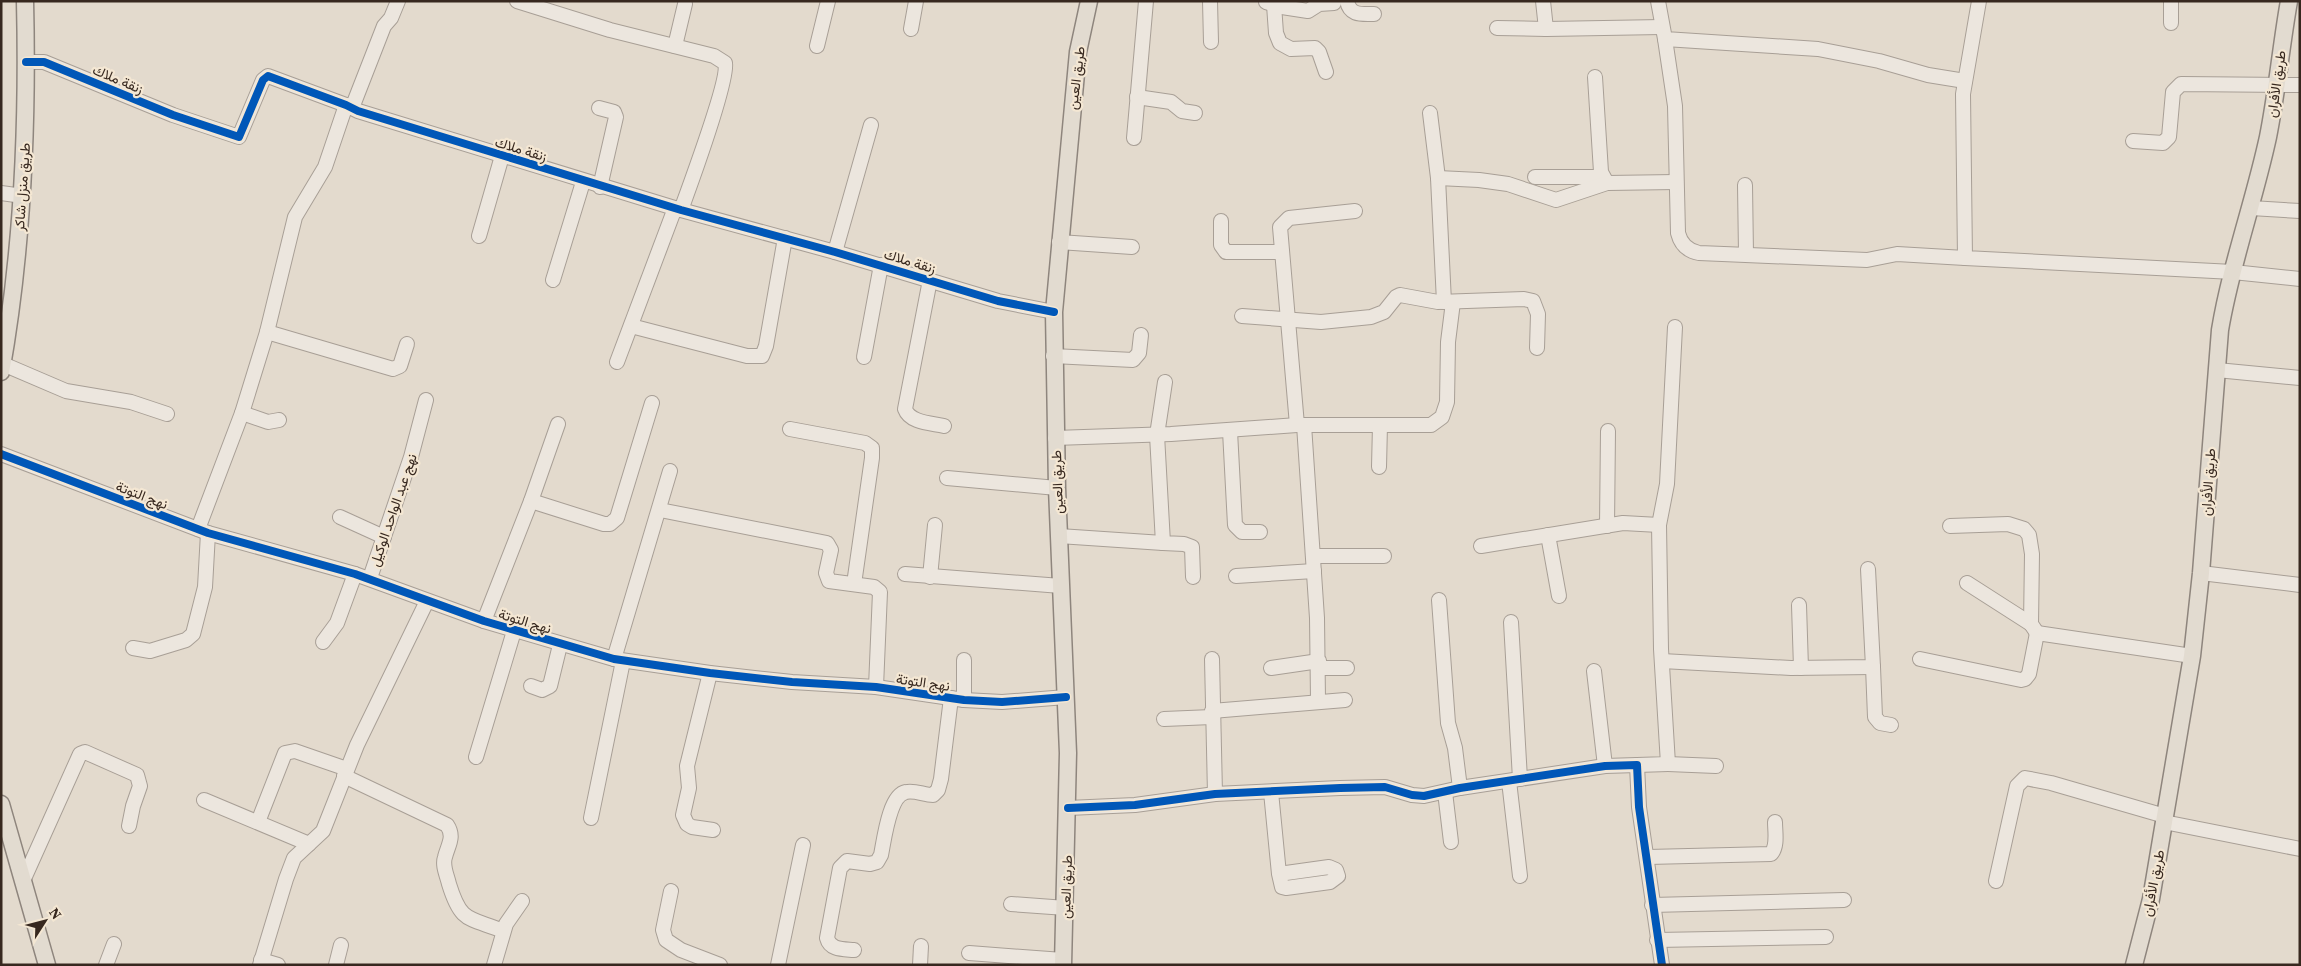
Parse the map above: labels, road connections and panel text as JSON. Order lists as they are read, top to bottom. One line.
{"streets":{"main road":["طريق العين","طريق الأفران","طريق منزل شاكر"],"street":["زنقة ملاك","نهج التوتة","نهج عبد الواحد الوكيل"]},"crossings":[["طريق العين","زنقة ملاك"],["طريق العين","نهج التوتة"],["زنقة ملاك","طريق منزل شاكر"],["نهج التوتة","نهج عبد الواحد الوكيل"]],"north":"top right"}
